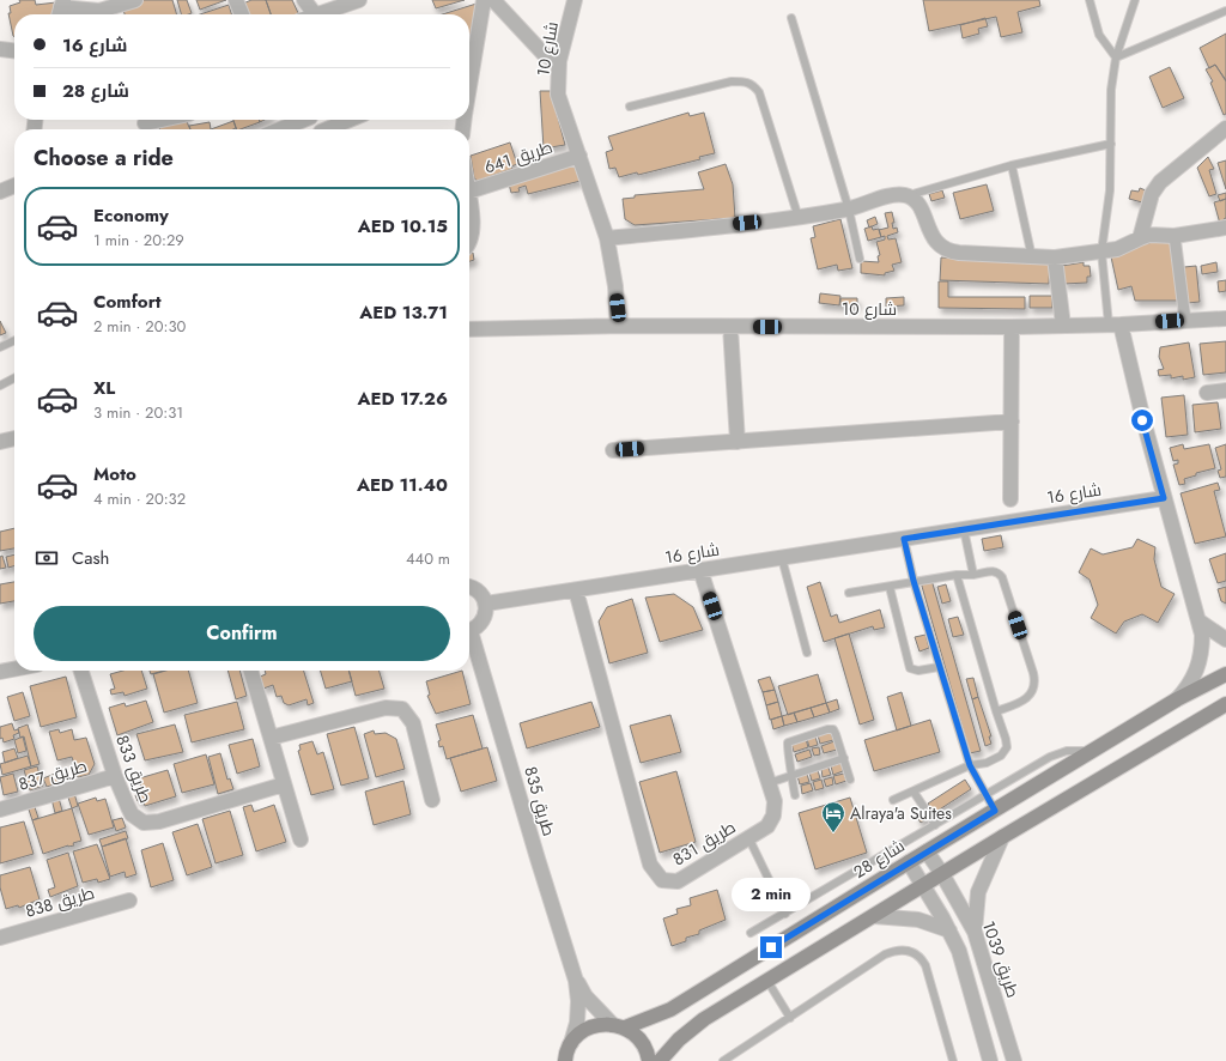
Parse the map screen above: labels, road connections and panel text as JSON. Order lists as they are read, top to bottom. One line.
{"streets":{"main road":["شارع 28"],"street":["شارع 10","طريق 641","شارع 16","طريق 833","طريق 837","طريق 835","طريق 831","طريق 838","طريق 1039"]},"crossings":[["شارع 10","طريق 641"],["شارع 16","طريق 831"],["طريق 833","طريق 837"],["طريق 835","شارع 28"],["شارع 28","طريق 1039"]],"places":{"hotel":["Alraya'a Suites"]},"page":{"banner":["شارع 16","شارع 28"],"heading":"Choose a ride","list":[{"name":"Economy","note":"1 min · 20:29","value":"AED 10.15"},{"name":"Comfort","note":"2 min · 20:30","value":"AED 13.71"},{"name":"XL","note":"3 min · 20:31","value":"AED 17.26"},{"name":"Moto","note":"4 min · 20:32","value":"AED 11.40"}],"pay":["Cash","440 m"],"buttons":"Confirm","bubble":"2 min"}}
